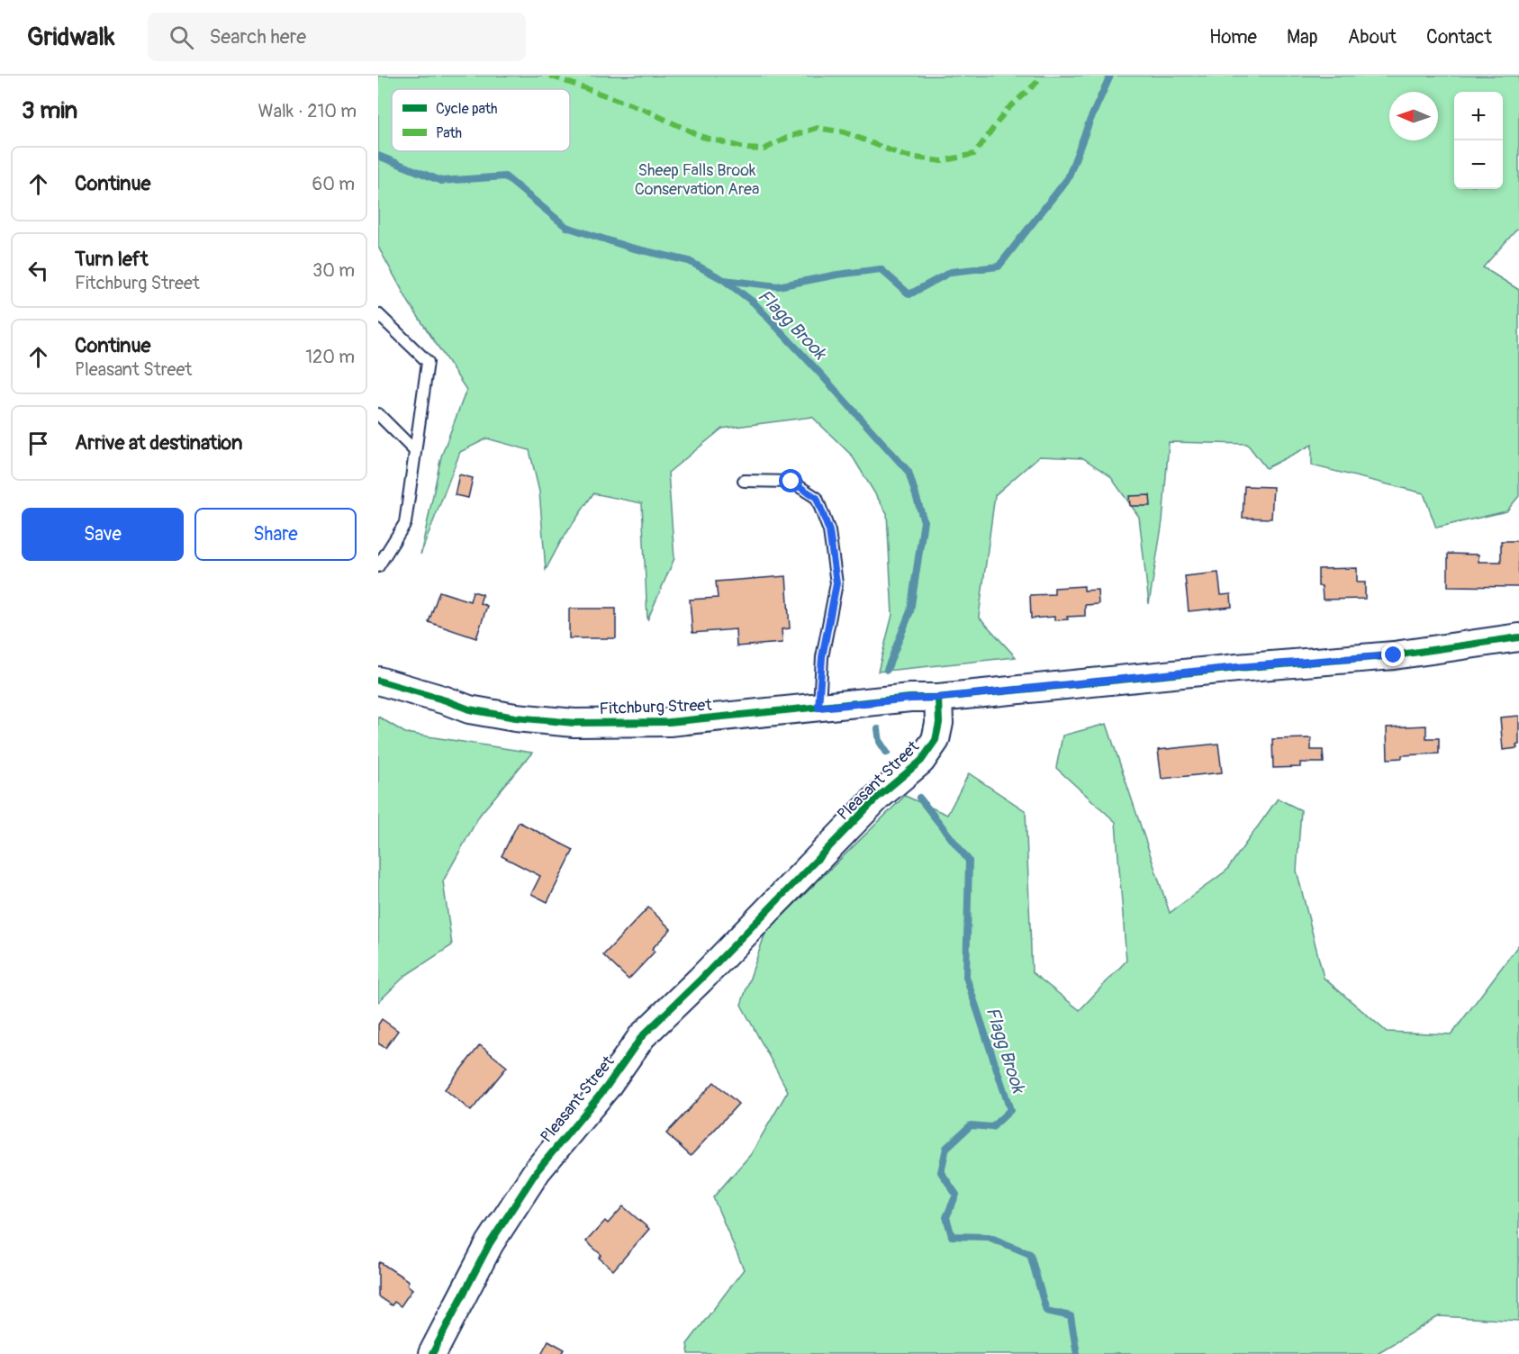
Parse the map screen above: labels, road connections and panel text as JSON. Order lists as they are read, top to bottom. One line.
{"streets":{"street":["Fitchburg Street","Pleasant Street"]},"crossings":[["Fitchburg Street","Pleasant Street"]],"water":["Flagg Brook"],"parks":["Sheep Falls Brook Conservation Area"],"legend":["Cycle path","Path"],"north":"left","page":{"header":"Gridwalk","search":"Search here","nav":["Home","Map","About","Contact"],"heading":["3 min","Walk · 210 m"],"map_buttons":["+","−"],"list":[["Continue","60 m"],["Turn left","Fitchburg Street","30 m"],["Continue","Pleasant Street","120 m"],"Arrive at destination"],"buttons":["Save","Share"]}}
